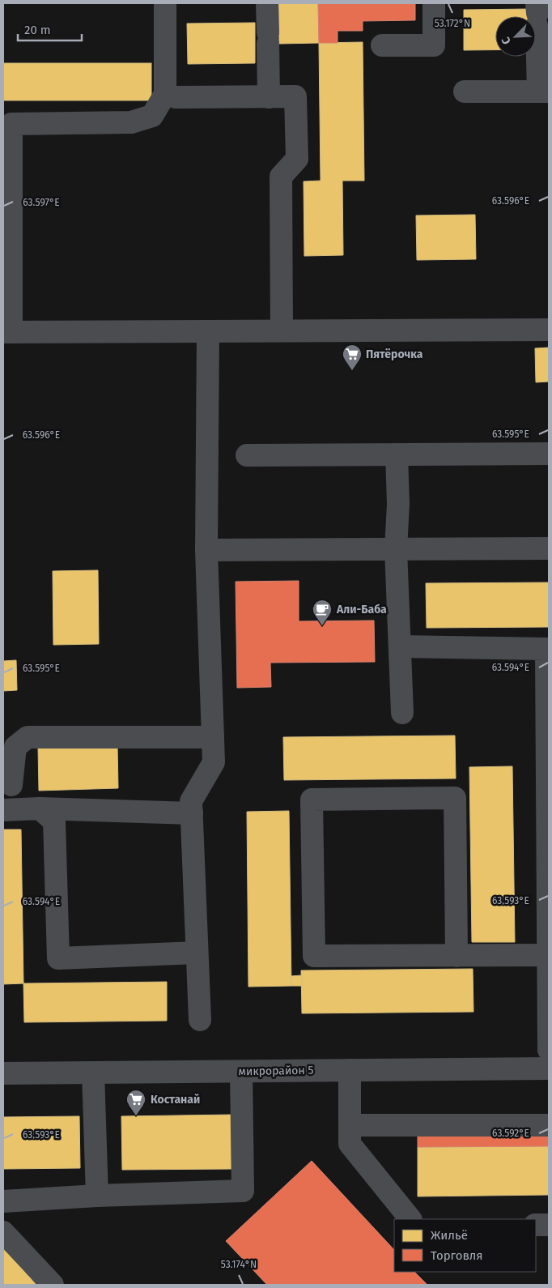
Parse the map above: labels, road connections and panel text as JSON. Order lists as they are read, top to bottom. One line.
{"streets":{"street":["микрорайон 5"]},"places":{"supermarket":["Пятёрочка","Костанай"],"cafe":["Али-Баба"]},"legend":["Жильё","Торговля"],"scale_bar":"20 m","north":"bottom left","coordinates":["53.172°N","63.596°E","63.597°E","63.595°E","63.594°E","63.593°E","63.592°E","53.174°N"]}
